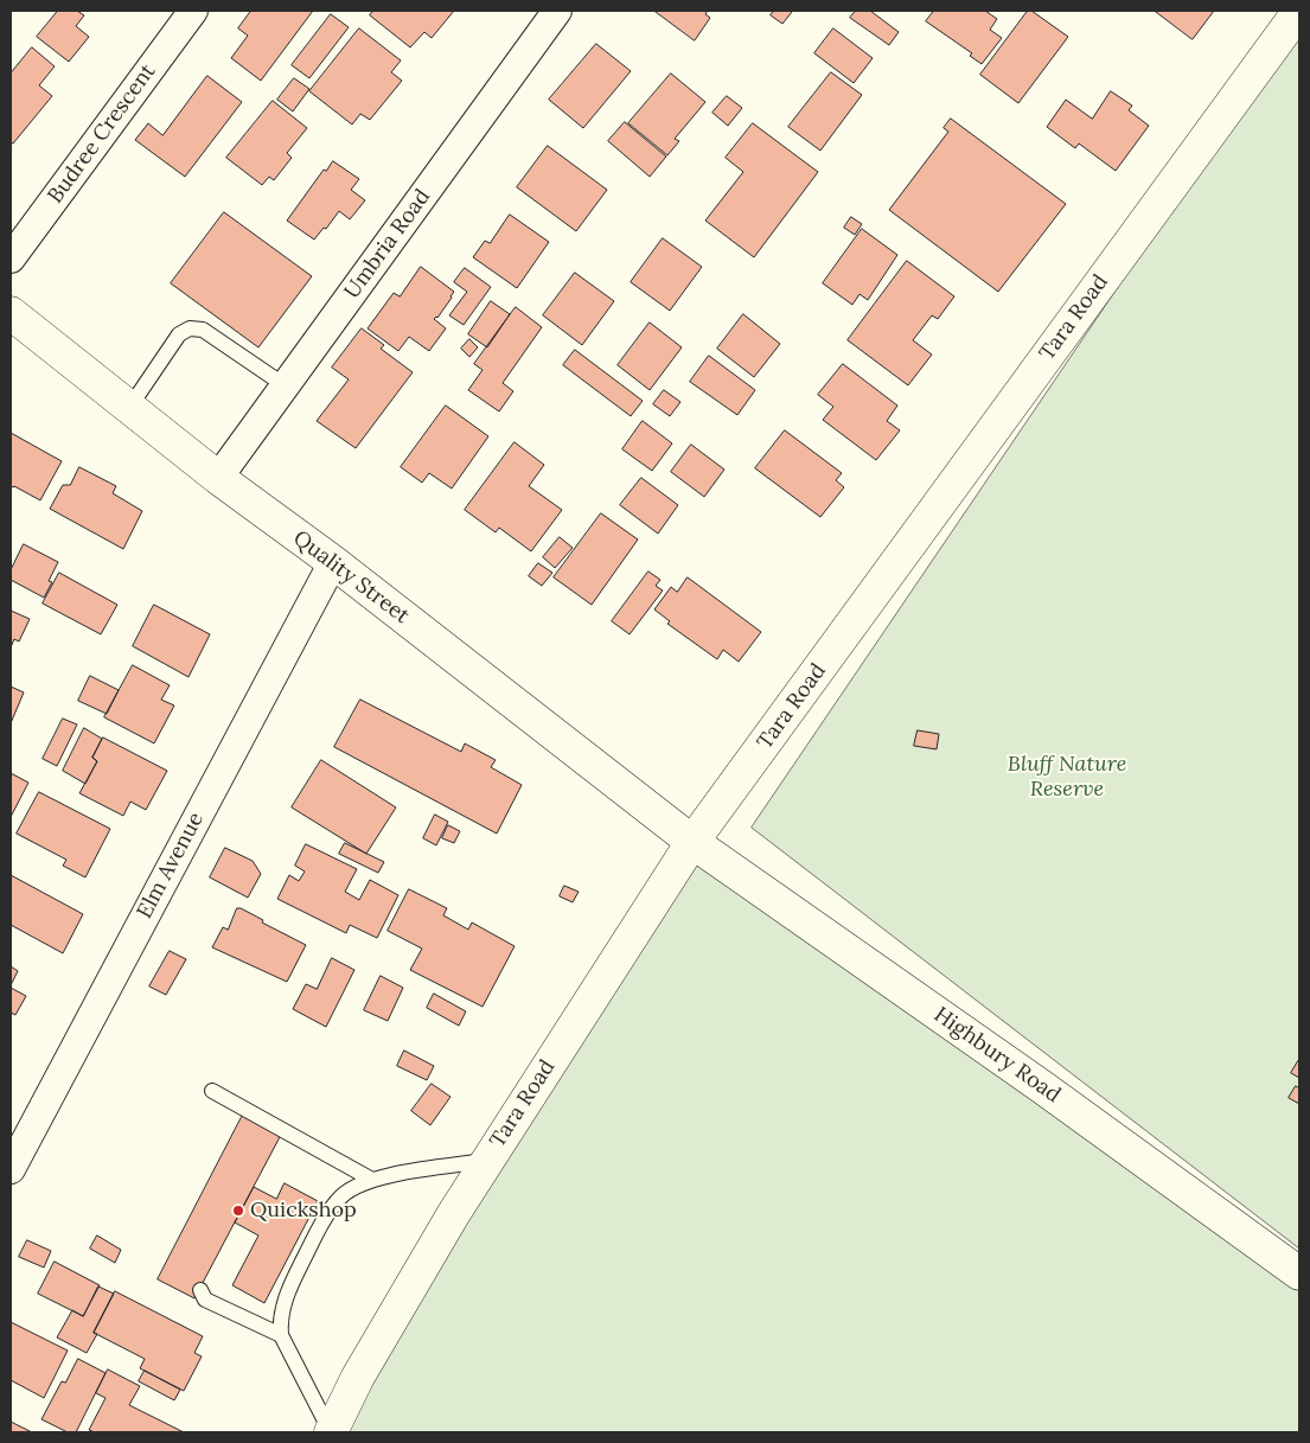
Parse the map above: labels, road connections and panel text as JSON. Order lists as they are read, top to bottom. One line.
{"streets":{"street":["Budree Crescent","Umbria Road","Tara Road","Quality Street","Elm Avenue","Highbury Road"]},"crossings":[["Umbria Road","Quality Street"],["Tara Road","Quality Street"],["Tara Road","Highbury Road"],["Quality Street","Elm Avenue"],["Quality Street","Highbury Road"]],"parks":["Bluff Nature Reserve"],"places":["Quickshop"]}
